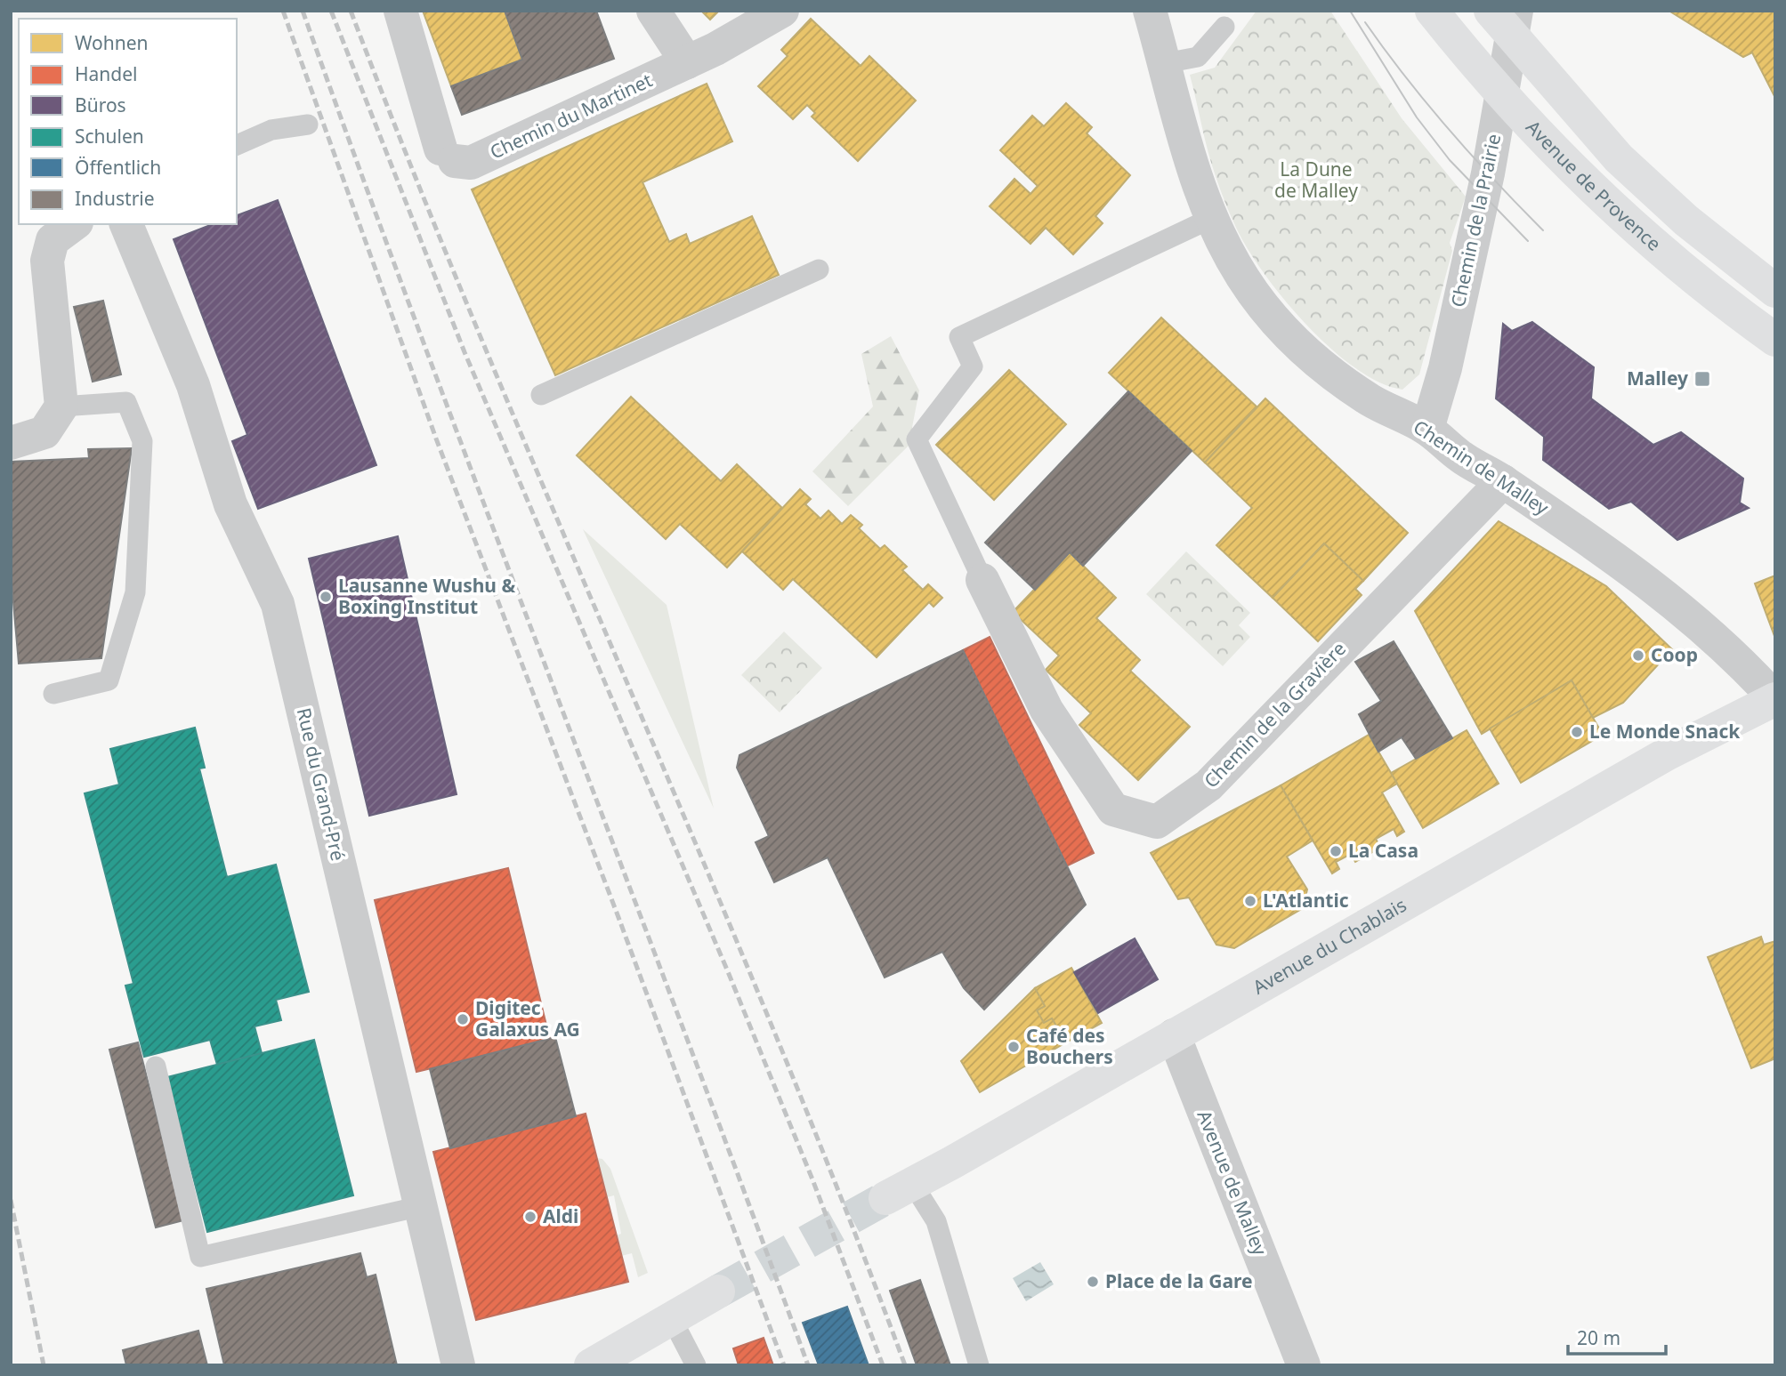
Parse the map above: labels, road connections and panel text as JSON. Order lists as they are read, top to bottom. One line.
{"streets":{"main road":["Avenue de Provence","Avenue du Chablais"],"street":["Chemin du Martinet","Chemin de la Prairie","Chemin de Malley","Chemin de la Gravière","Rue du Grand-Pré","Avenue de Malley"]},"crossings":[["Chemin de la Prairie","Chemin de Malley"],["Chemin de Malley","Chemin de la Gravière"],["Chemin de Malley","Avenue du Chablais"],["Avenue du Chablais","Avenue de Malley"]],"parks":["La Dune de Malley"],"places":{"transit":["Malley"],"other":["Lausanne Wushu & Boxing Institut","Coop","Le Monde Snack","La Casa","L'Atlantic","Digitec Galaxus AG","Café des Bouchers","Aldi","Place de la Gare"]},"legend":["Wohnen","Handel","Büros","Schulen","Öffentlich","Industrie"],"scale_bar":"20 m"}
